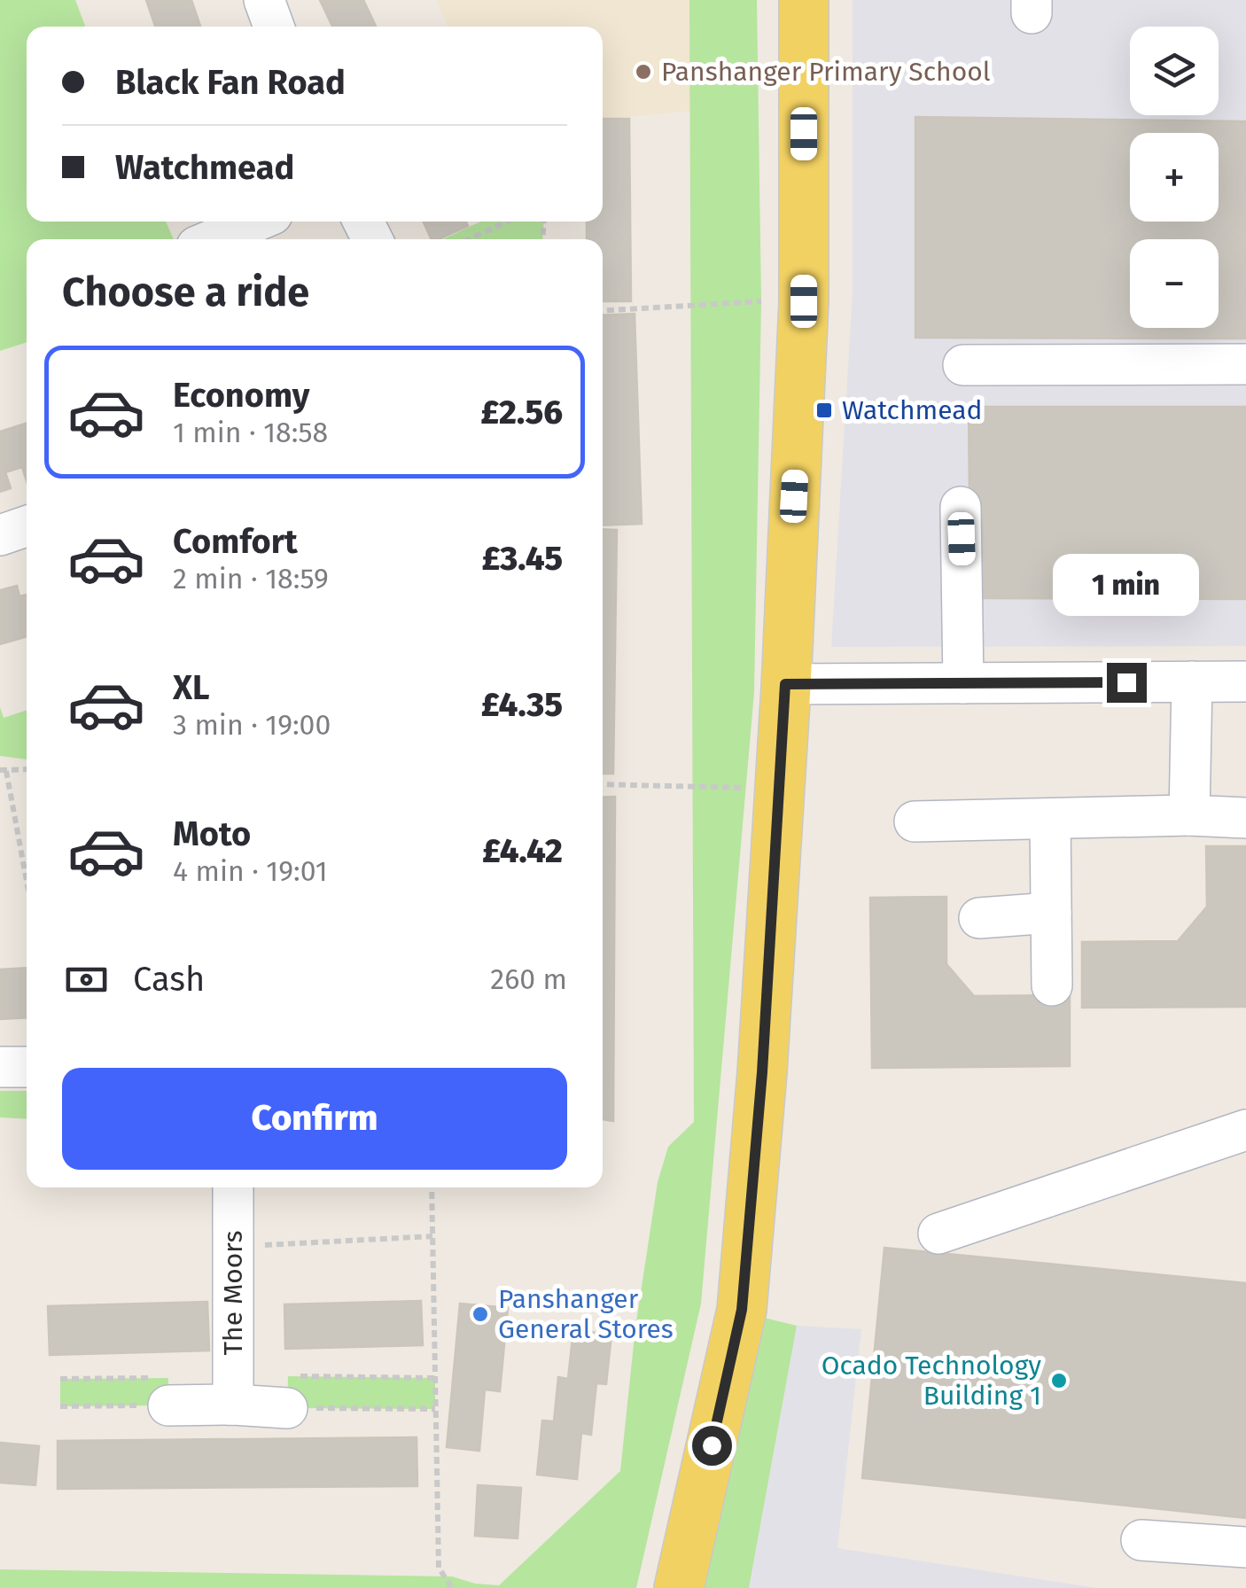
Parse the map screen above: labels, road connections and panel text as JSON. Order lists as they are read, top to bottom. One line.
{"streets":{"street":["The Moors"]},"places":{"other":["Panshanger Primary School","Panshanger General Stores","Ocado Technology Building 1"],"transit":["Watchmead"]},"page":{"map_buttons":["+","−"],"banner":["Black Fan Road","Watchmead"],"heading":"Choose a ride","list":[{"name":"Economy","note":"1 min · 18:58","value":"£2.56"},{"name":"Comfort","note":"2 min · 18:59","value":"£3.45"},{"name":"XL","note":"3 min · 19:00","value":"£4.35"},{"name":"Moto","note":"4 min · 19:01","value":"£4.42"}],"bubble":"1 min","pay":["Cash","260 m"],"buttons":"Confirm"}}
